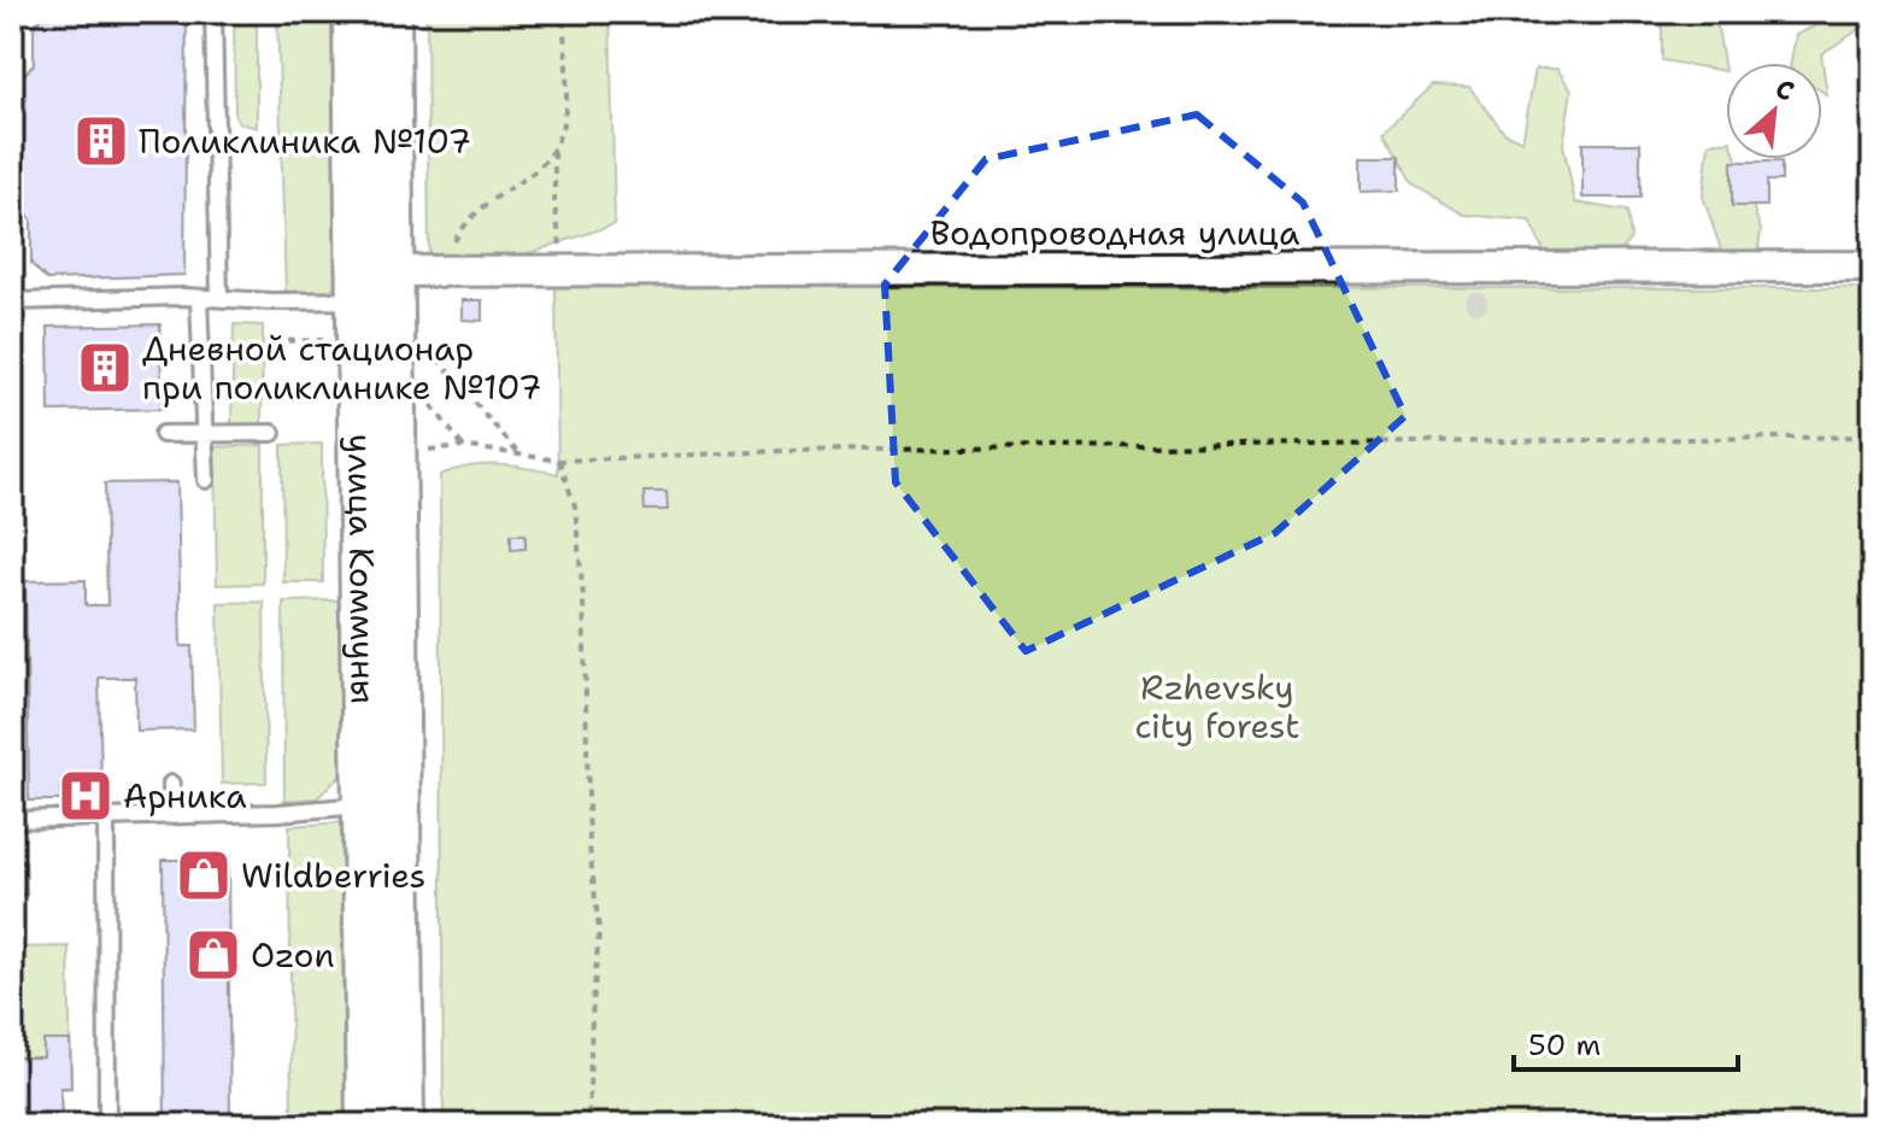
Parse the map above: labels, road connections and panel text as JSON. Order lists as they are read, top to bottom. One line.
{"streets":{"main road":["улица Коммуны"],"street":["Водопроводная улица"]},"crossings":[["Водопроводная улица","улица Коммуны"]],"parks":["Rzhevsky city forest"],"places":{"building":["Поликлиника №107","Дневной стационар при поликлинике №107"],"hospital":["Арника"],"shop":["Wildberries","Ozon"]},"scale_bar":"50 m","north":"top right"}
